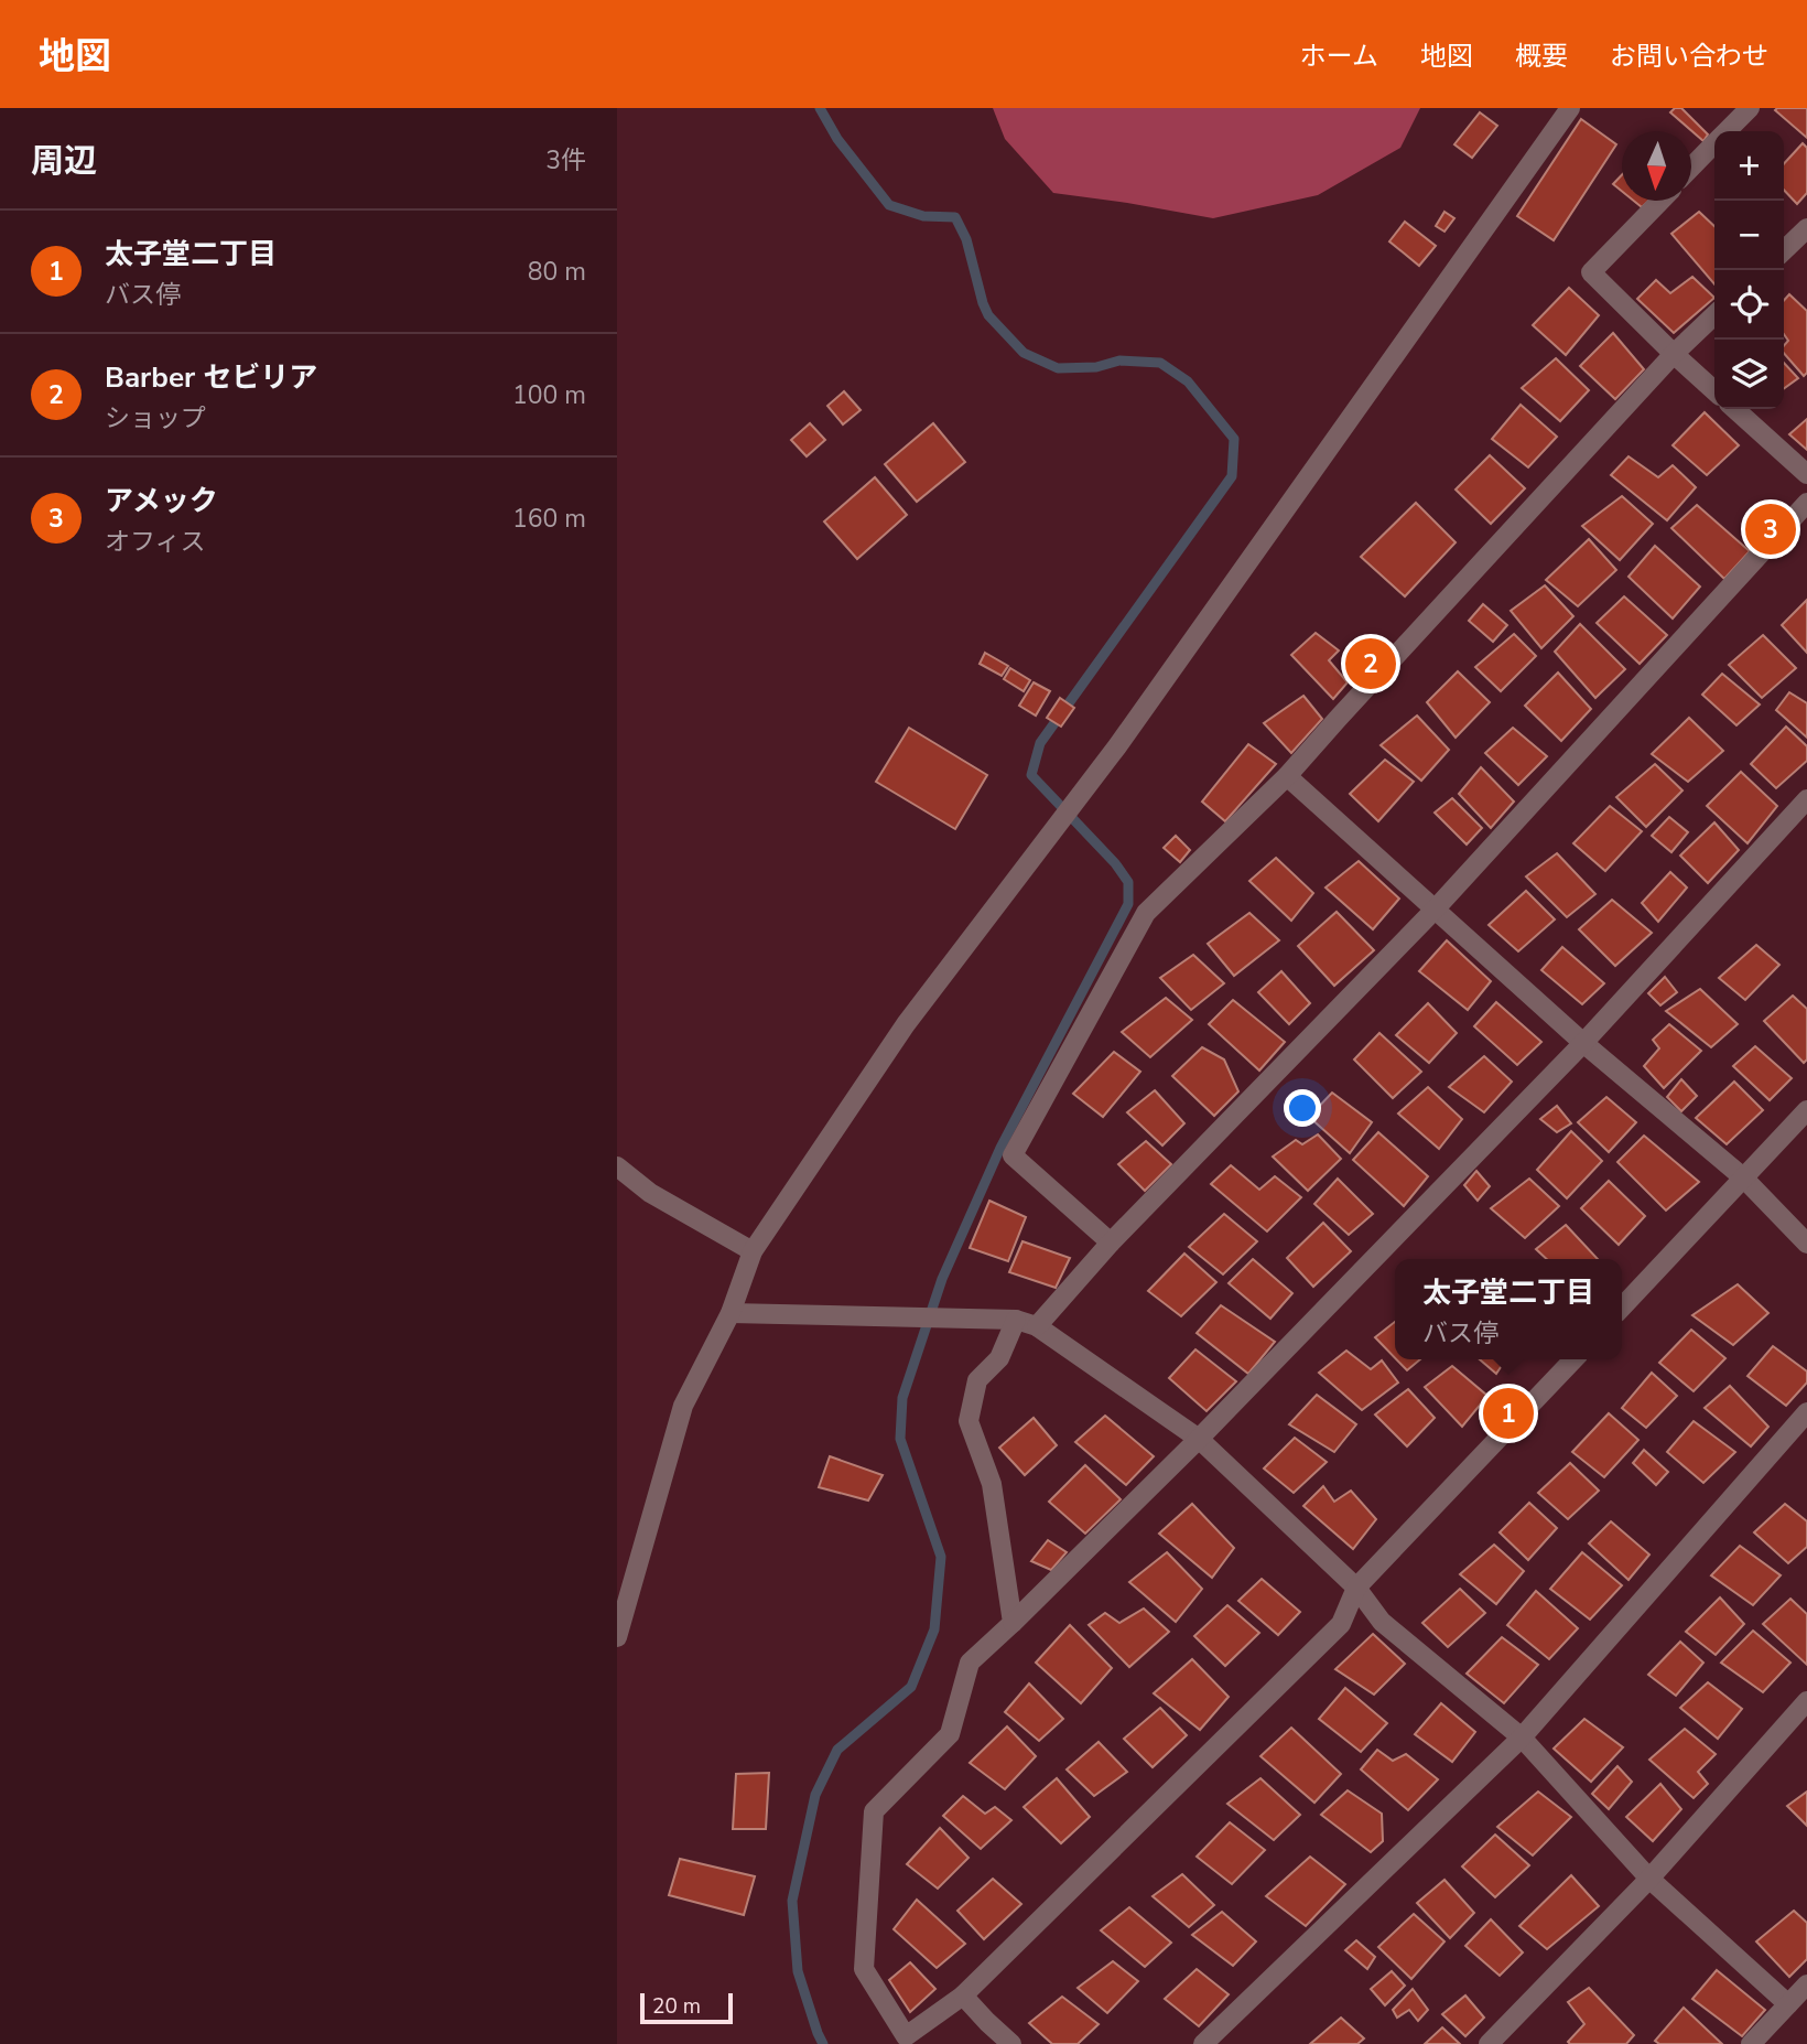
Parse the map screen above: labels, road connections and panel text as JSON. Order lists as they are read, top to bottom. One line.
{"scale_bar":"20 m","north":"bottom","page":{"header":"地図","nav":["ホーム","地図","概要","お問い合わせ"],"heading":["周辺","3件"],"map_buttons":["+","−"],"list":[{"mark":"1","name":"太子堂二丁目","note":"バス停","value":"80 m"},{"mark":"2","name":"Barber セビリア","note":"ショップ","value":"100 m"},{"mark":"3","name":"アメック","note":"オフィス","value":"160 m"}],"pins":["3","2","1"],"popup":["太子堂二丁目","バス停"],"scale":"20 m"}}
